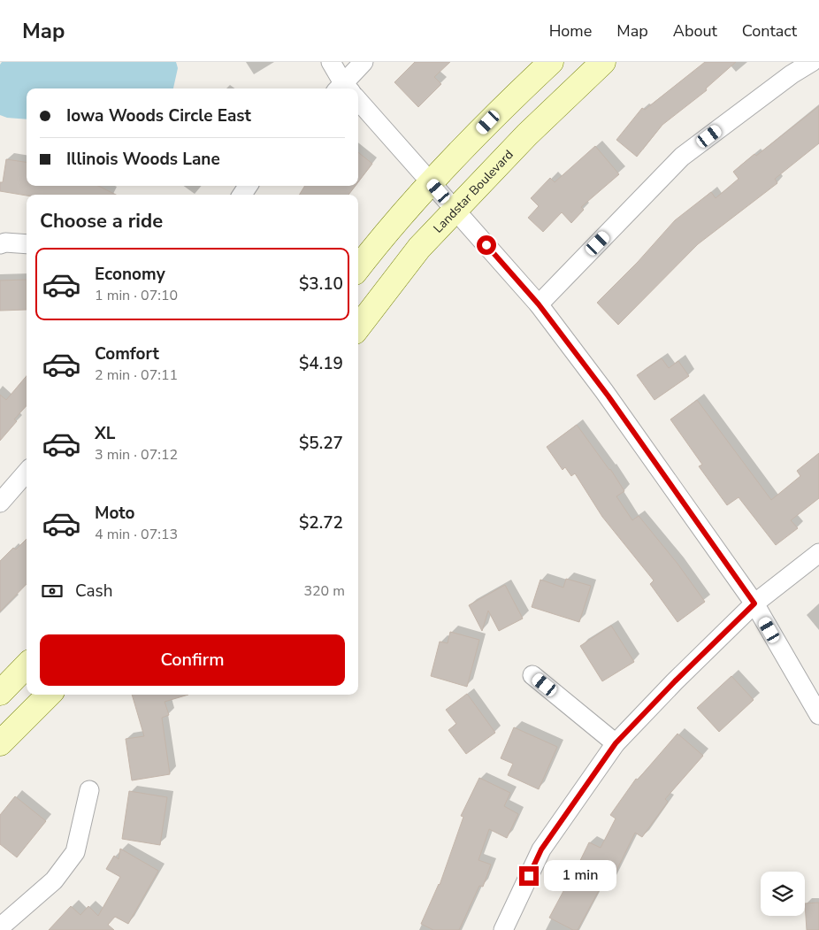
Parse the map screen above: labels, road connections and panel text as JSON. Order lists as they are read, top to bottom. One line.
{"streets":{"street":["Landstar Boulevard"]},"page":{"header":"Map","nav":["Home","Map","About","Contact"],"banner":["Iowa Woods Circle East","Illinois Woods Lane"],"heading":"Choose a ride","list":[{"name":"Economy","note":"1 min · 07:10","value":"$3.10"},{"name":"Comfort","note":"2 min · 07:11","value":"$4.19"},{"name":"XL","note":"3 min · 07:12","value":"$5.27"},{"name":"Moto","note":"4 min · 07:13","value":"$2.72"}],"pay":["Cash","320 m"],"buttons":"Confirm","bubble":"1 min"}}
